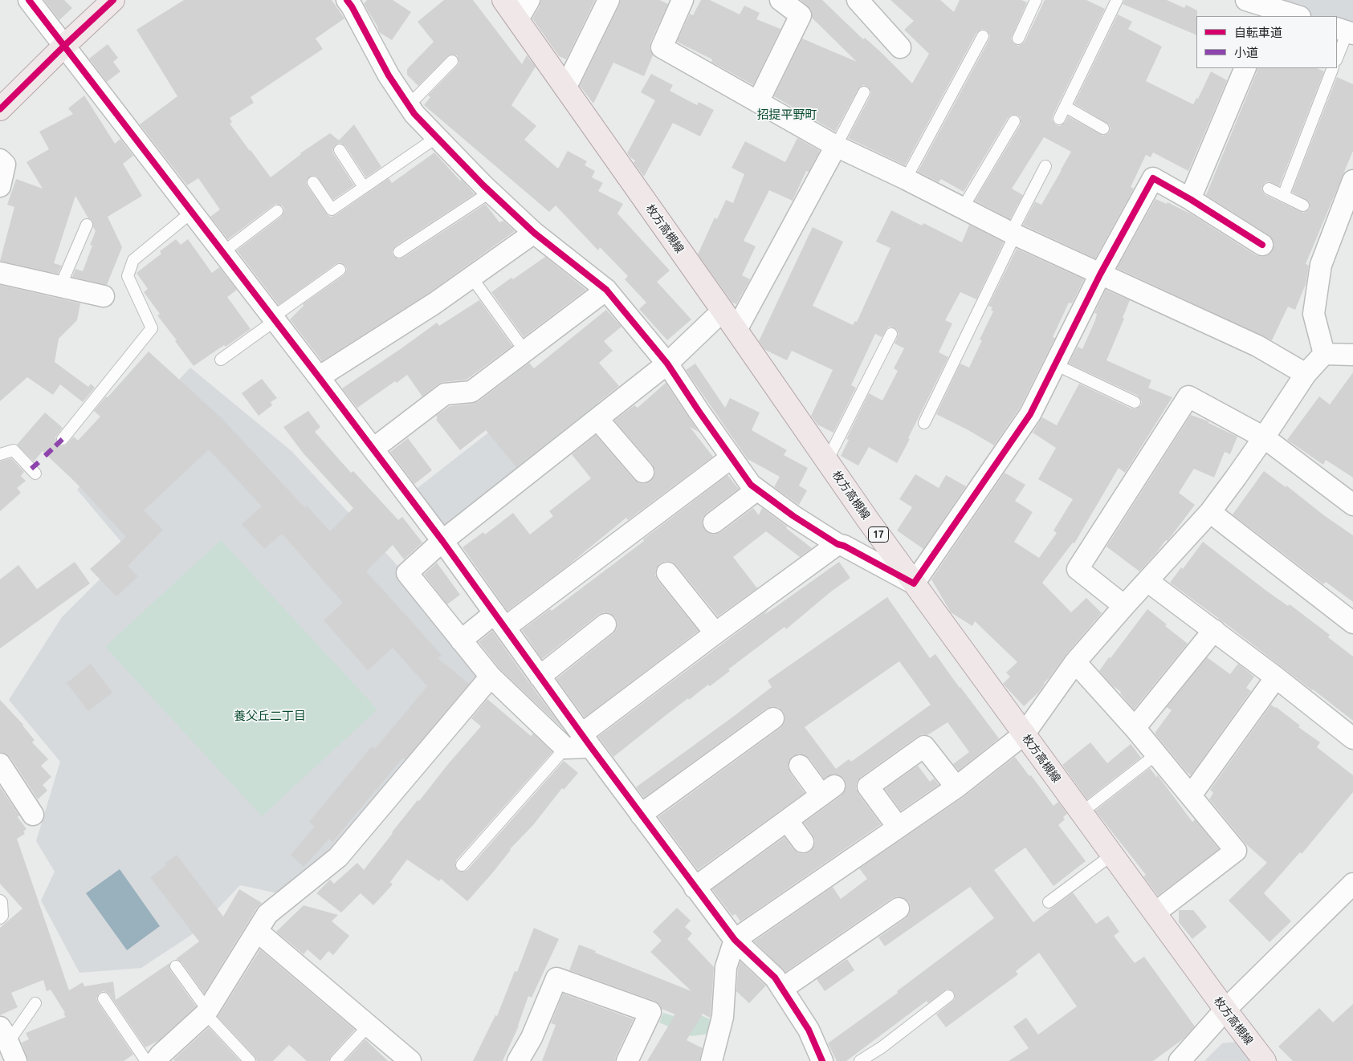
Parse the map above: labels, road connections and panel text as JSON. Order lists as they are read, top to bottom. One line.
{"streets":{"main road":["枚方高槻線","17"]},"districts":["招提平野町","養父丘二丁目"],"legend":["自転車道","小道"]}
